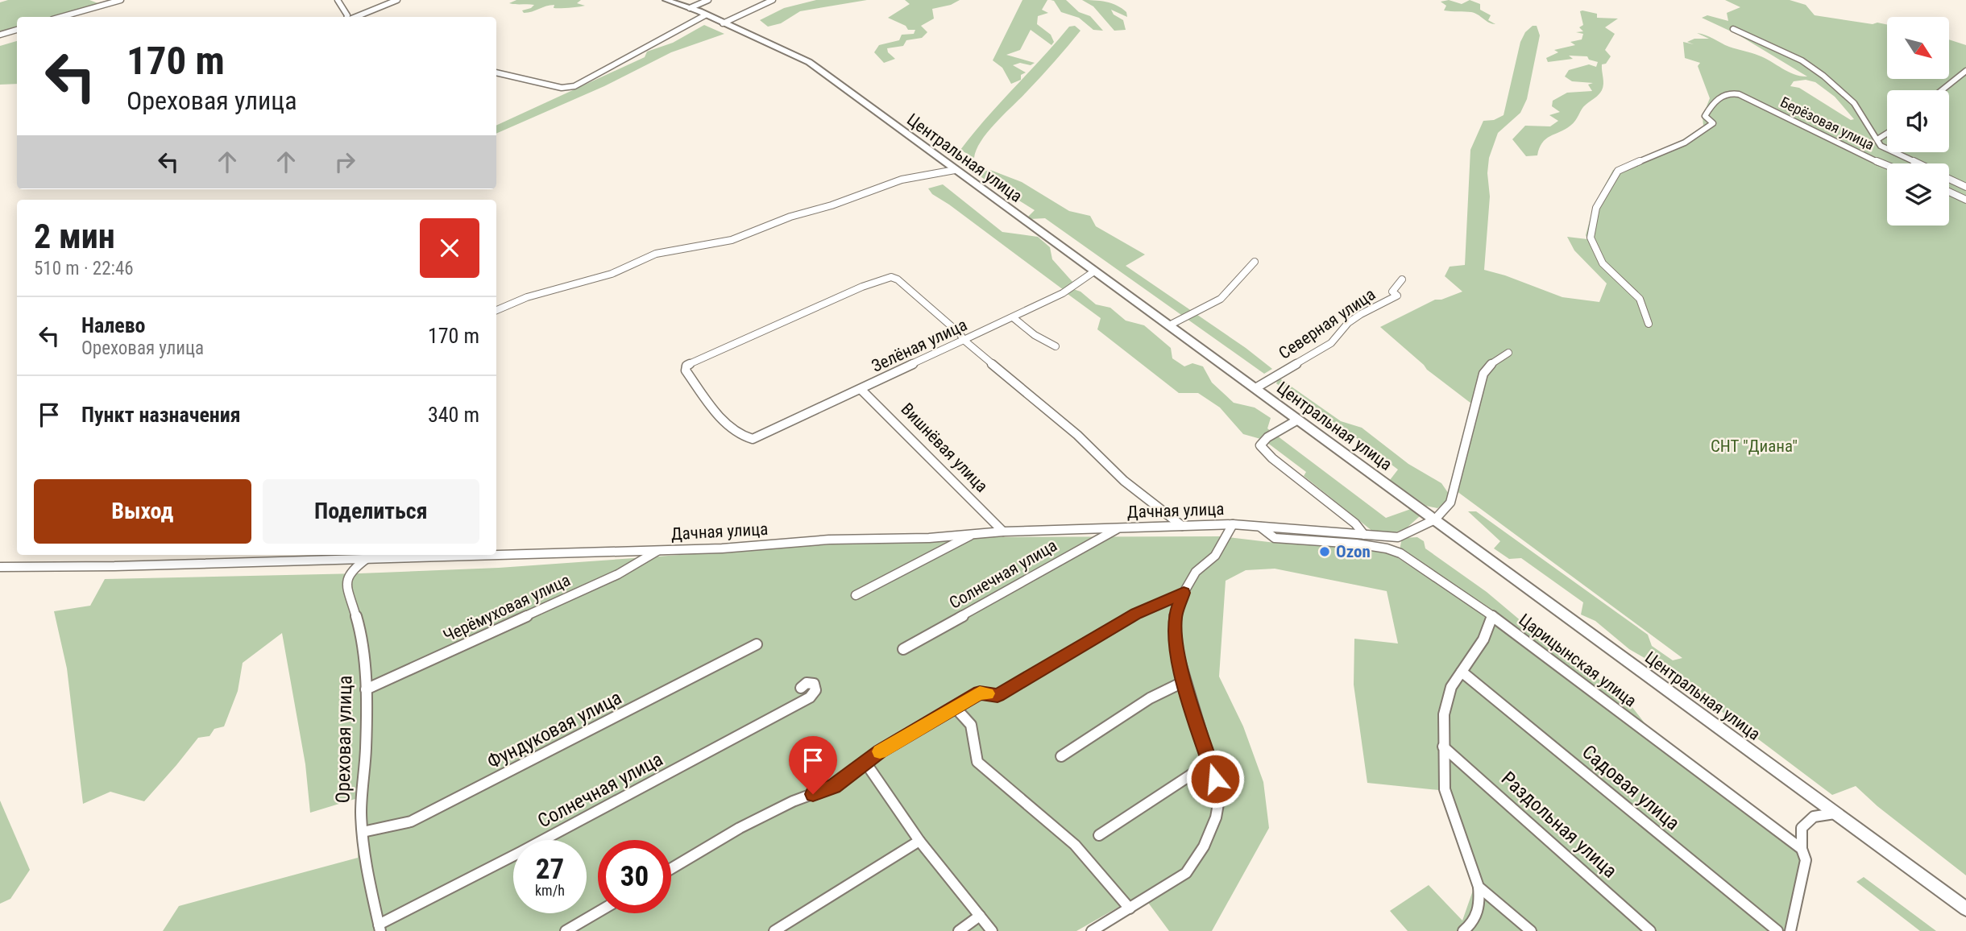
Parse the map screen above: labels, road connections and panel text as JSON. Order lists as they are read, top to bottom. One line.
{"streets":{"street":["Берёзовая улица","Центральная улица","Северная улица","Зелёная улица","Вишнёвая улица","Дачная улица","Солнечная улица","Черёмуховая улица","Царицынская улица","Фундуковая улица","Ореховая улица","Садовая улица","Раздольная улица"]},"crossings":[["Центральная улица","Северная улица"],["Центральная улица","Зелёная улица"],["Центральная улица","Дачная улица"],["Зелёная улица","Вишнёвая улица"],["Вишнёвая улица","Дачная улица"],["Дачная улица","Солнечная улица"],["Дачная улица","Черёмуховая улица"],["Дачная улица","Царицынская улица"],["Дачная улица","Ореховая улица"],["Солнечная улица","Ореховая улица"],["Черёмуховая улица","Ореховая улица"],["Фундуковая улица","Ореховая улица"]],"parks":["СНТ \"Диана\""],"places":["Ozon"],"north":"bottom right","page":{"turn":["170 m","Ореховая улица"],"heading":["2 мин","510 m · 22:46"],"list":[{"name":"Налево","note":"Ореховая улица","value":"170 m"},{"name":"Пункт назначения","value":"340 m"}],"buttons":["Выход","Поделиться"],"speed":"27 km/h","limit":"30"}}
